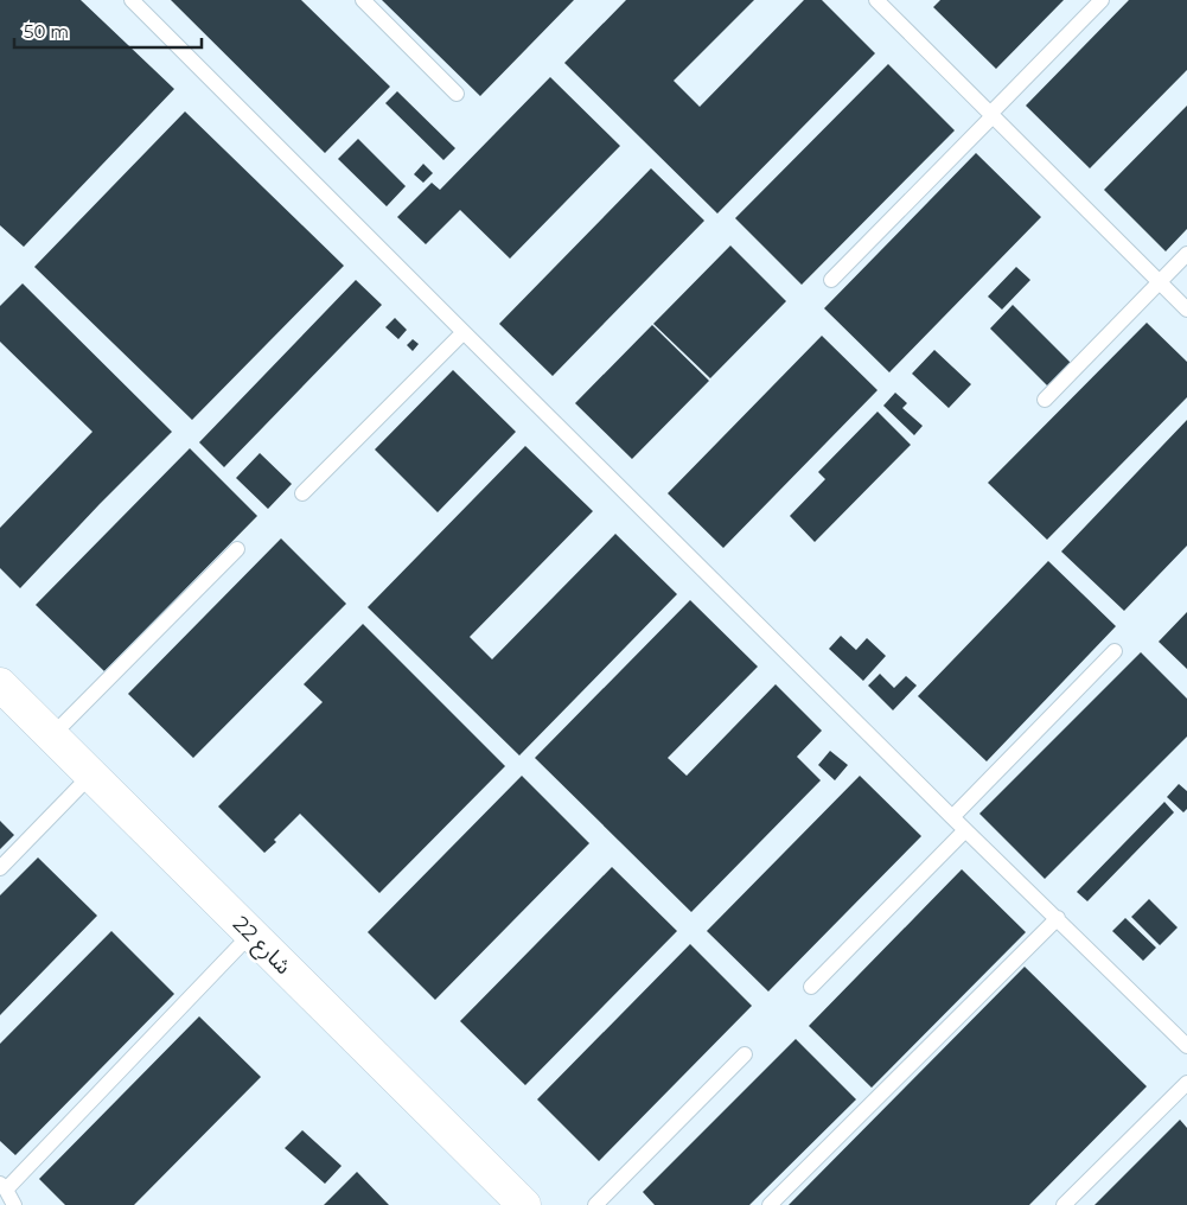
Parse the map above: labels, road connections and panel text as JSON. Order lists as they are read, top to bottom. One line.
{"streets":{"street":["شارع 22"]},"scale_bar":"50 m"}
